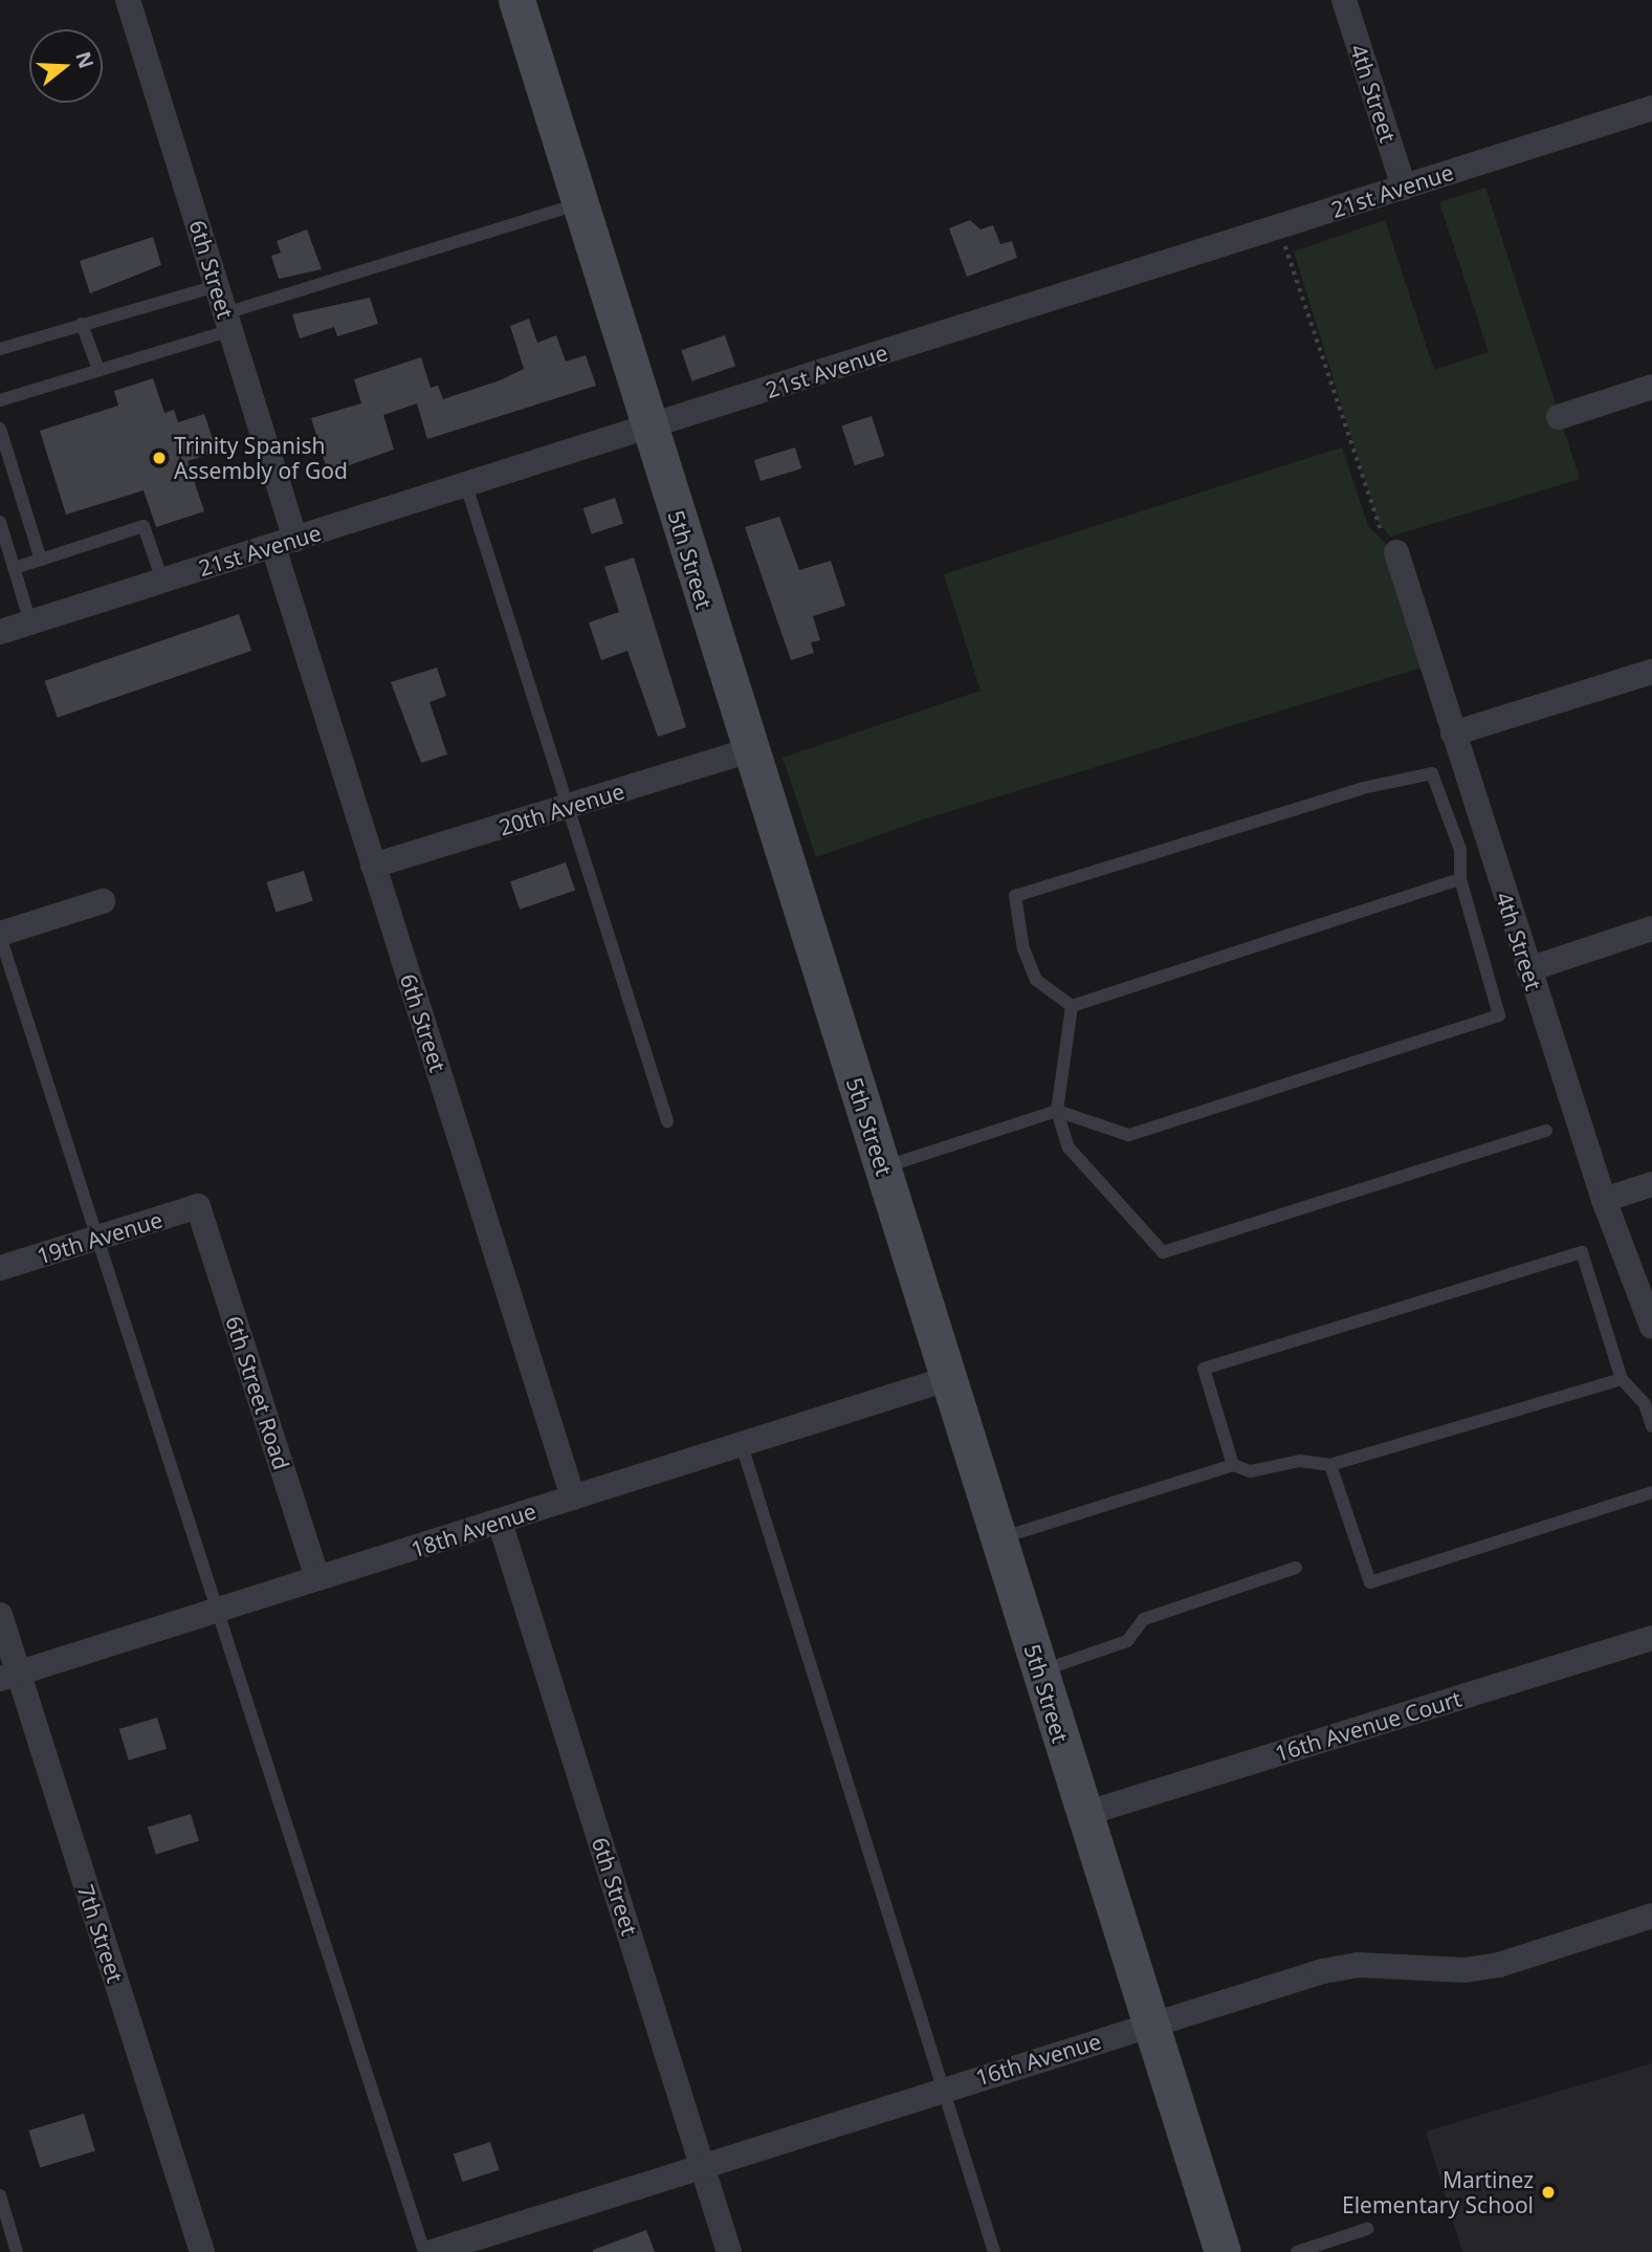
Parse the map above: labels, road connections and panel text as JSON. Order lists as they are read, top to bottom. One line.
{"streets":{"main road":["5th Street"],"street":["4th Street","21st Avenue","6th Street","20th Avenue","19th Avenue","6th Street Road","18th Avenue","16th Avenue Court","7th Street","16th Avenue"]},"crossings":[["4th Street","21st Avenue"],["21st Avenue","6th Street"],["21st Avenue","5th Street"],["6th Street","20th Avenue"],["6th Street","18th Avenue"],["6th Street","16th Avenue"],["5th Street","20th Avenue"],["5th Street","18th Avenue"],["5th Street","16th Avenue Court"],["5th Street","16th Avenue"],["19th Avenue","6th Street Road"],["6th Street Road","18th Avenue"],["18th Avenue","7th Street"]],"places":["Trinity Spanish Assembly of God","Martinez Elementary School"],"north":"right"}
